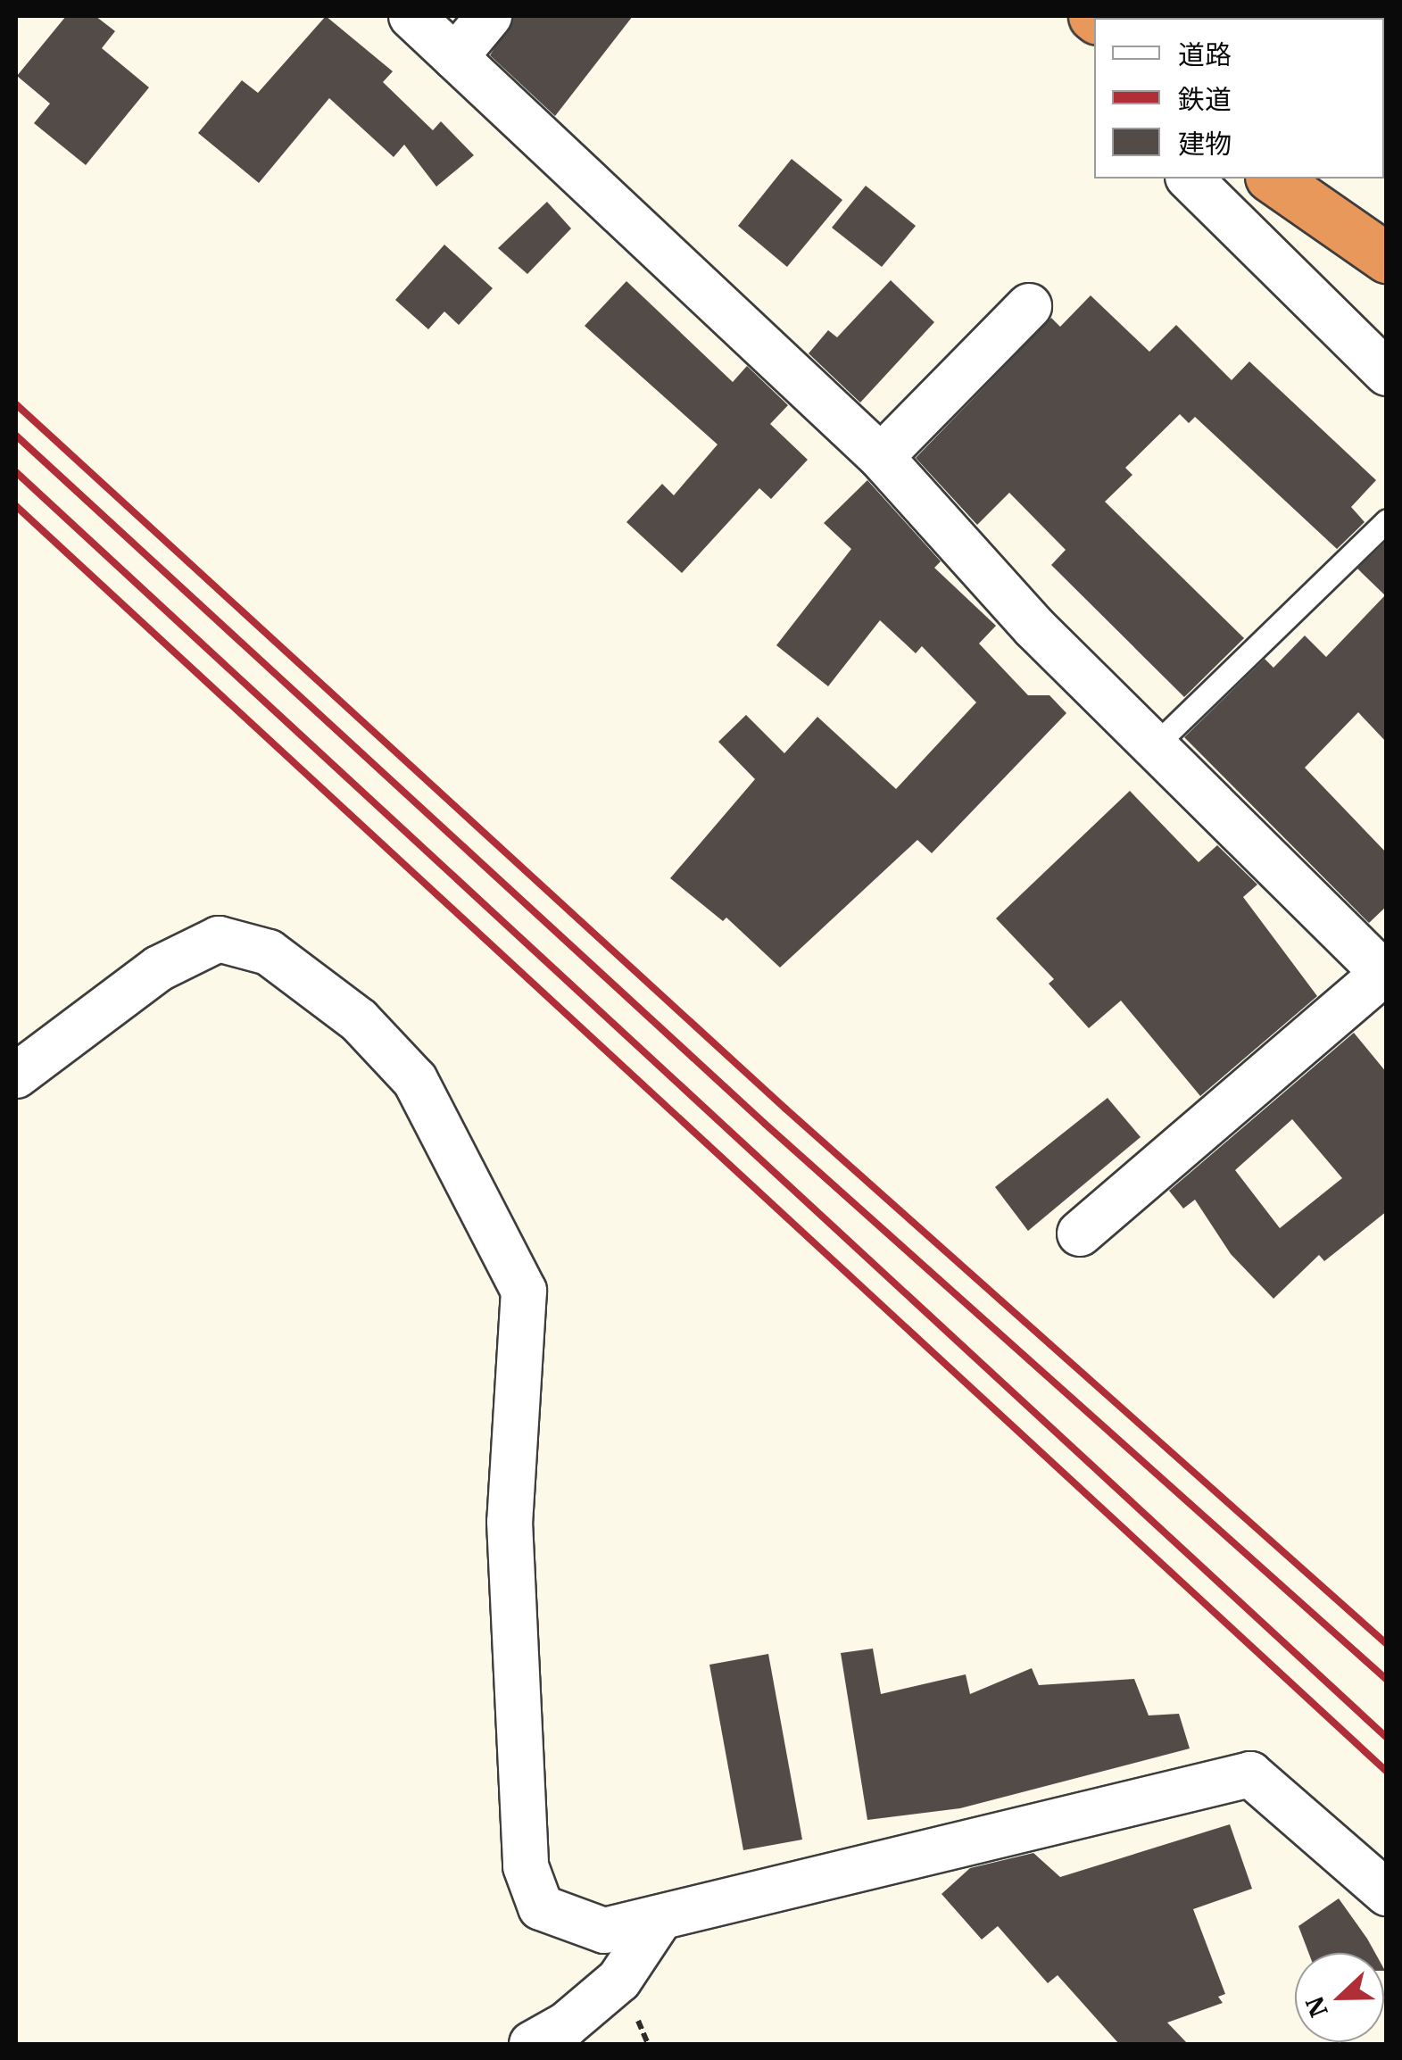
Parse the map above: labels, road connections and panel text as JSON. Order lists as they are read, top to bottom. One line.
{"legend":["道路","鉄道","建物"],"north":"left"}
